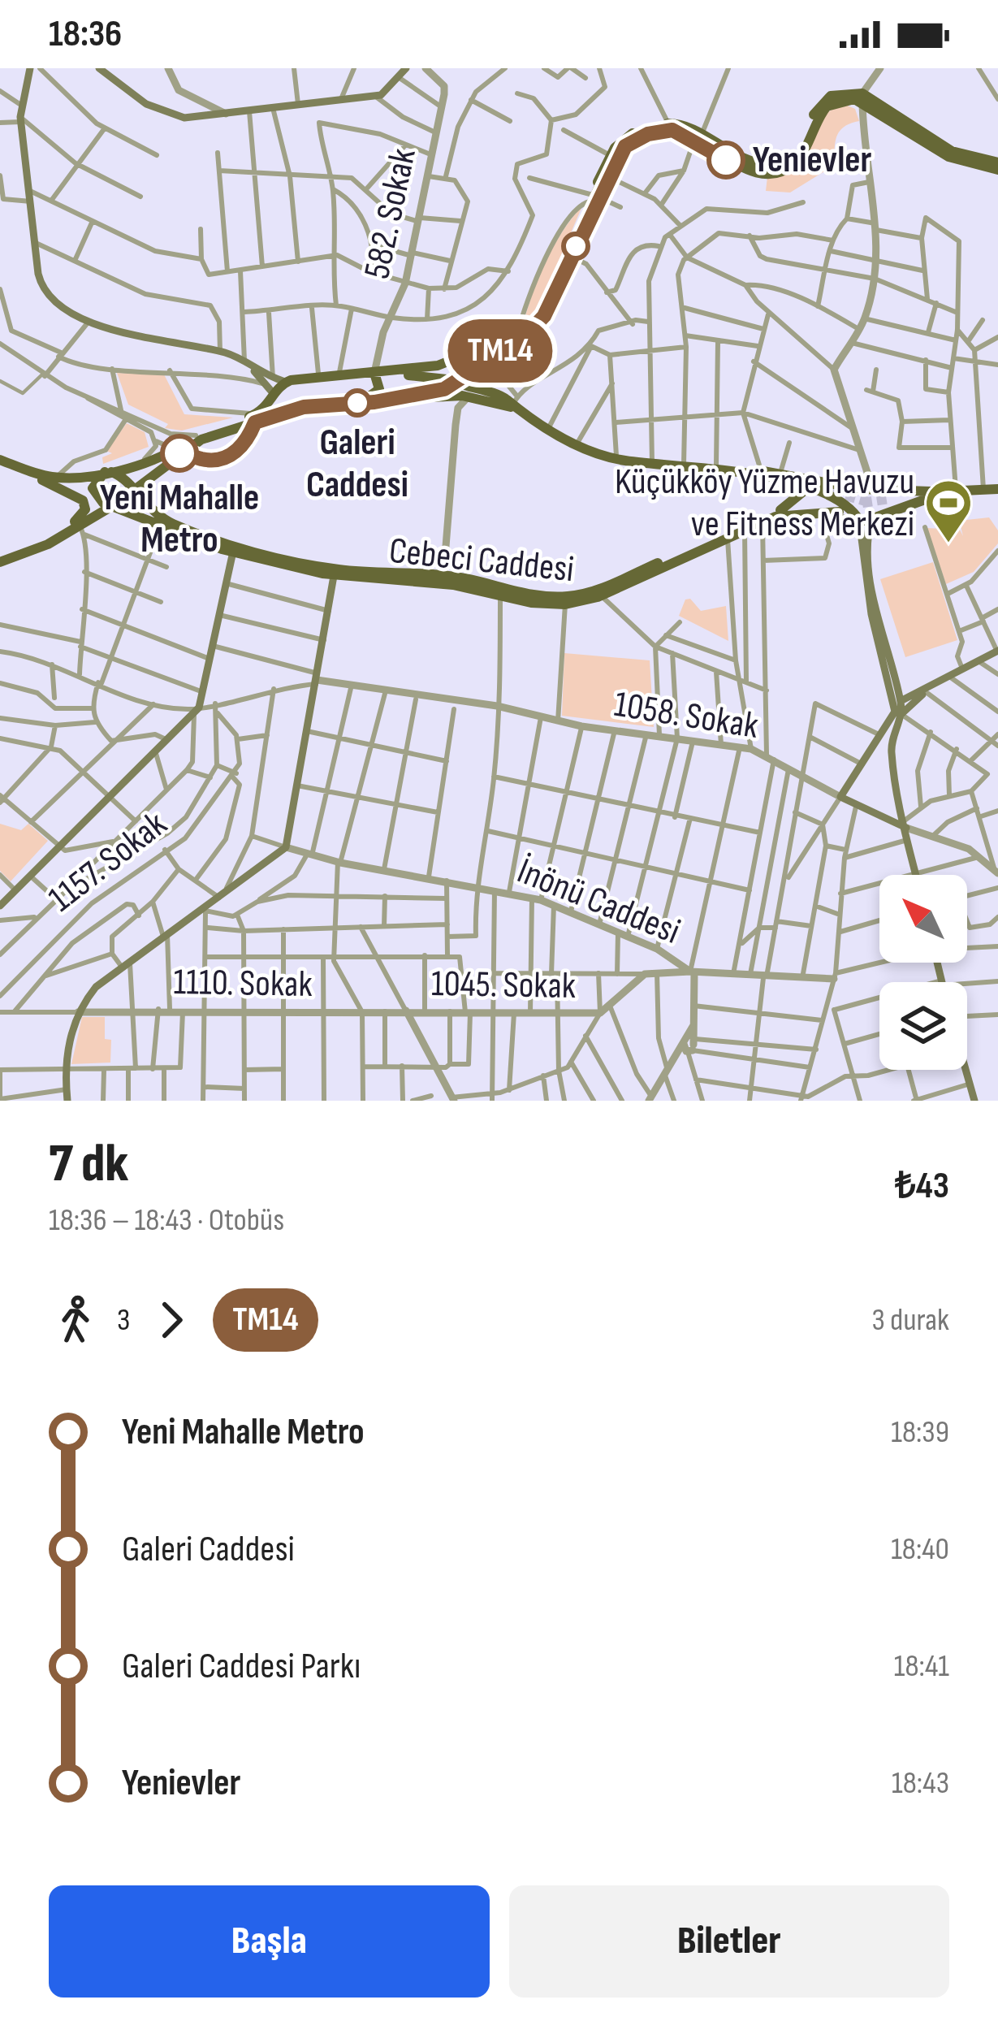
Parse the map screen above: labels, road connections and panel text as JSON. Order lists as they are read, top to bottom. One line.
{"streets":{"main road":["Cebeci Caddesi","1058. Sokak"],"street":["582. Sokak","1157. Sokak","İnönü Caddesi","1110. Sokak","1045. Sokak"]},"crossings":[["1110. Sokak","1045. Sokak"]],"places":{"other":["Yenievler","Galeri Caddesi","Yeni Mahalle Metro"],"sports":["Küçükköy Yüzme Havuzu ve Fitness Merkezi"]},"lines":["bus line TM14"],"north":"top left","page":{"status":"18:36","on_map":"TM14","heading":["7 dk","18:36 – 18:43 · Otobüs","₺43"],"legs":["3","TM14","3 durak"],"list":[{"name":"Yeni Mahalle Metro","value":"18:39"},{"name":"Galeri Caddesi","value":"18:40"},{"name":"Galeri Caddesi Parkı","value":"18:41"},{"name":"Yenievler","value":"18:43"}],"buttons":["Başla","Biletler"]}}
